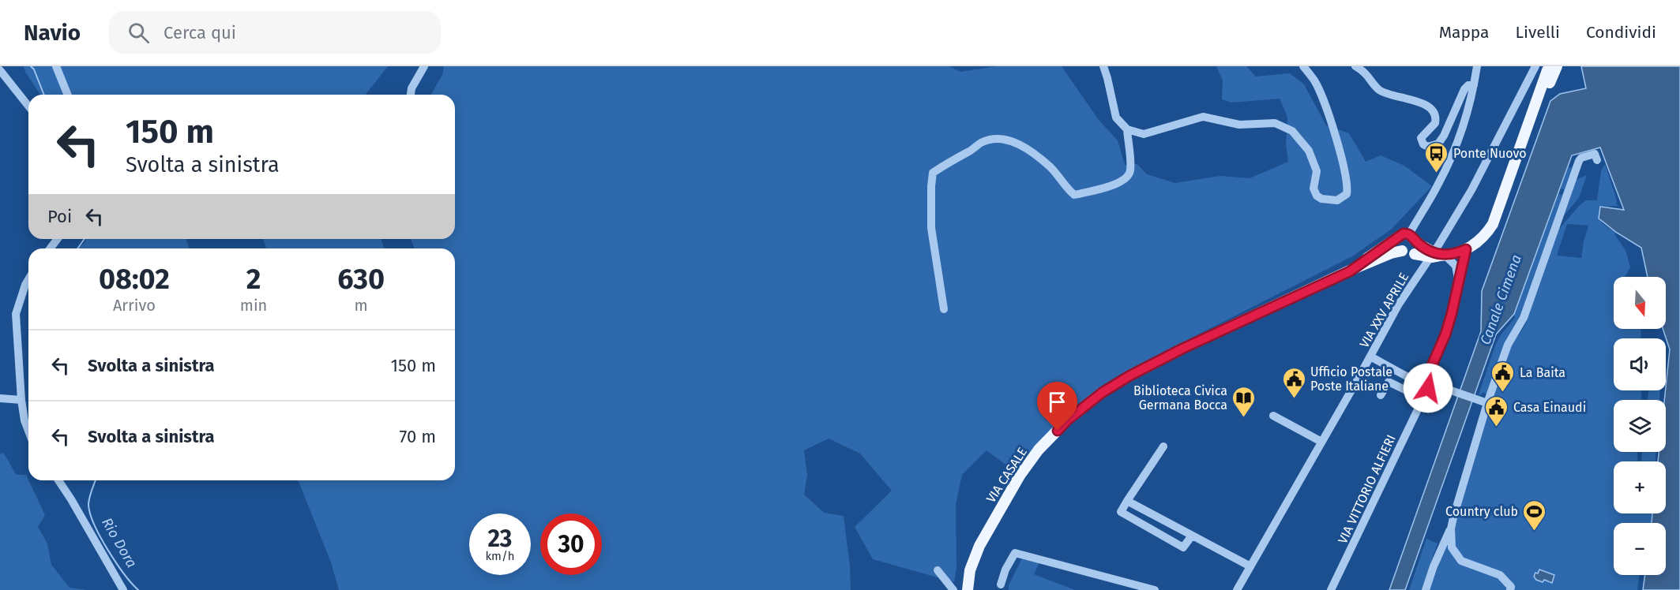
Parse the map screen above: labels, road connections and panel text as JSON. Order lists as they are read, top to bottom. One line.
{"streets":{"main road":["VIA CASALE"],"street":["VIA XXV APRILE","VIA VITTORIO ALFIERI"]},"water":["Canale Cimena","Rio Dora"],"places":{"bus stop":["Ponte Nuovo"],"public building":["La Baita","Ufficio Postale Poste Italiane","Casa Einaudi"],"library":["Biblioteca Civica Germana Bocca"],"sports":["Country club"]},"north":"bottom","page":{"header":"Navio","search":"Cerca qui","nav":["Mappa","Livelli","Condividi"],"turn":["150 m","Svolta a sinistra"],"then":"Poi","eta":["08:02","Arrivo","2","min","630","m"],"map_buttons":["+","−"],"list":[{"name":"Svolta a sinistra","value":"150 m"},{"name":"Svolta a sinistra","value":"70 m"}],"speed":"23 km/h","limit":"30"}}
